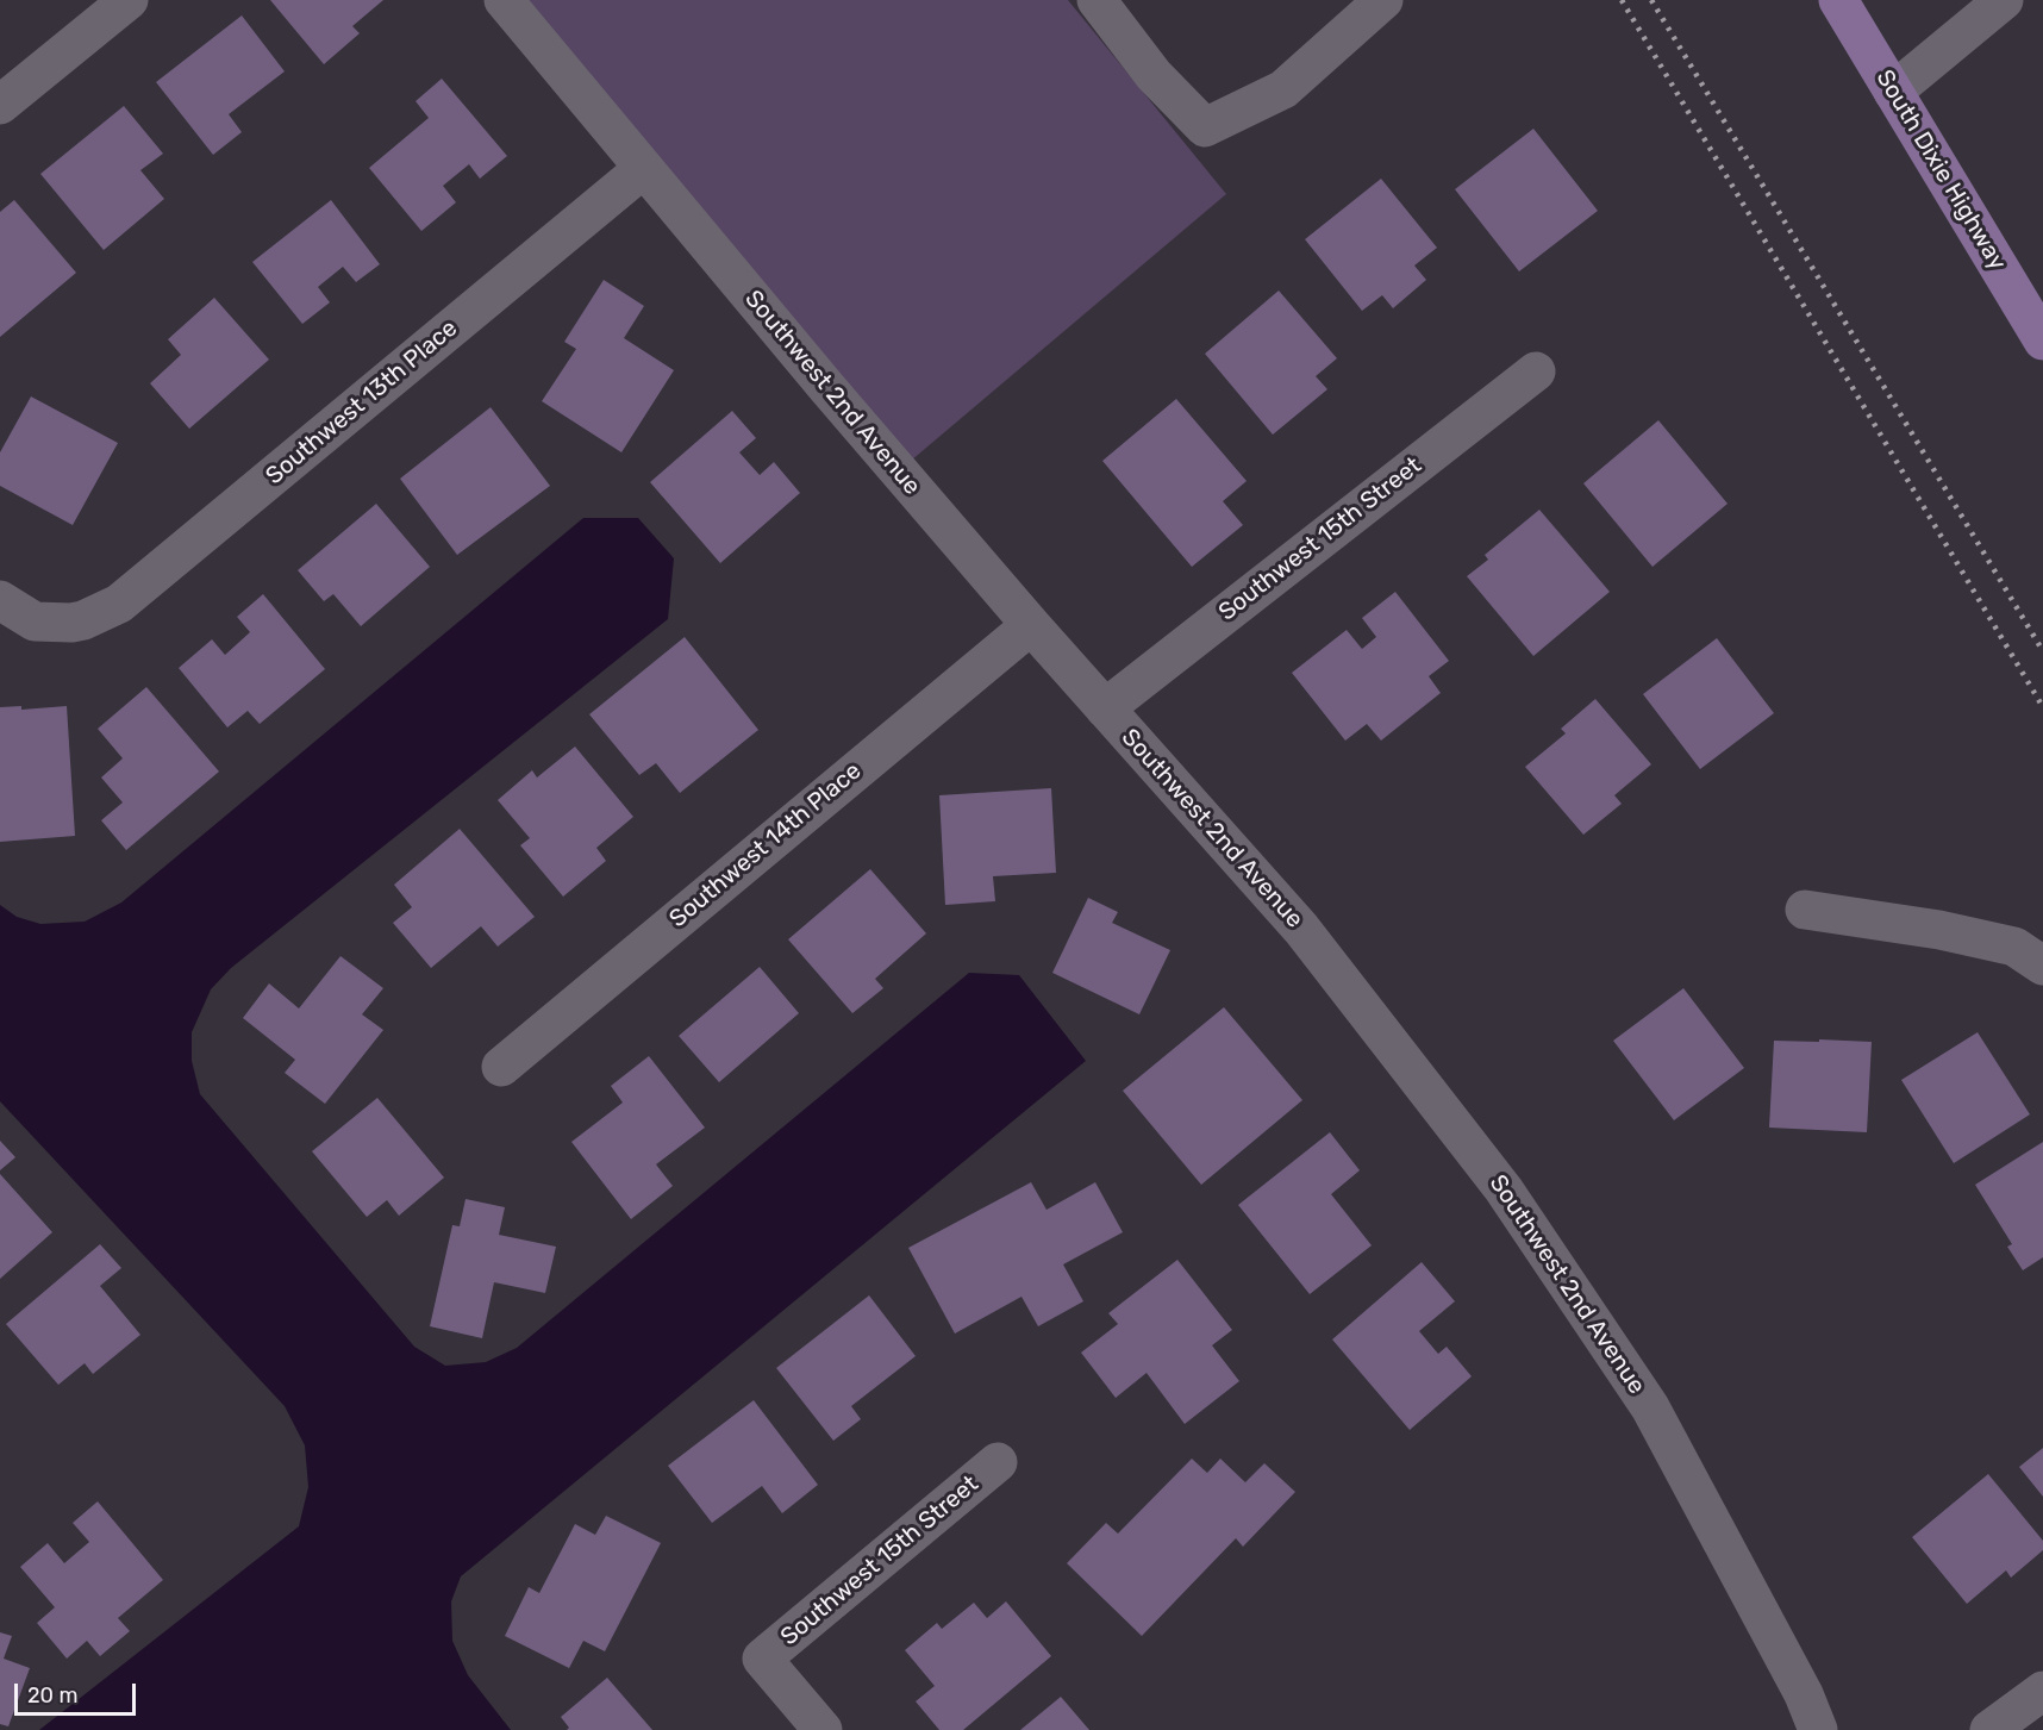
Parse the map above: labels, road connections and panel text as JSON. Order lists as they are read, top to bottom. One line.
{"streets":{"main road":["South Dixie Highway"],"street":["Southwest 2nd Avenue","Southwest 13th Place","Southwest 15th Street","Southwest 14th Place"]},"crossings":[["Southwest 2nd Avenue","Southwest 13th Place"],["Southwest 2nd Avenue","Southwest 15th Street"],["Southwest 2nd Avenue","Southwest 14th Place"]],"scale_bar":"20 m"}
